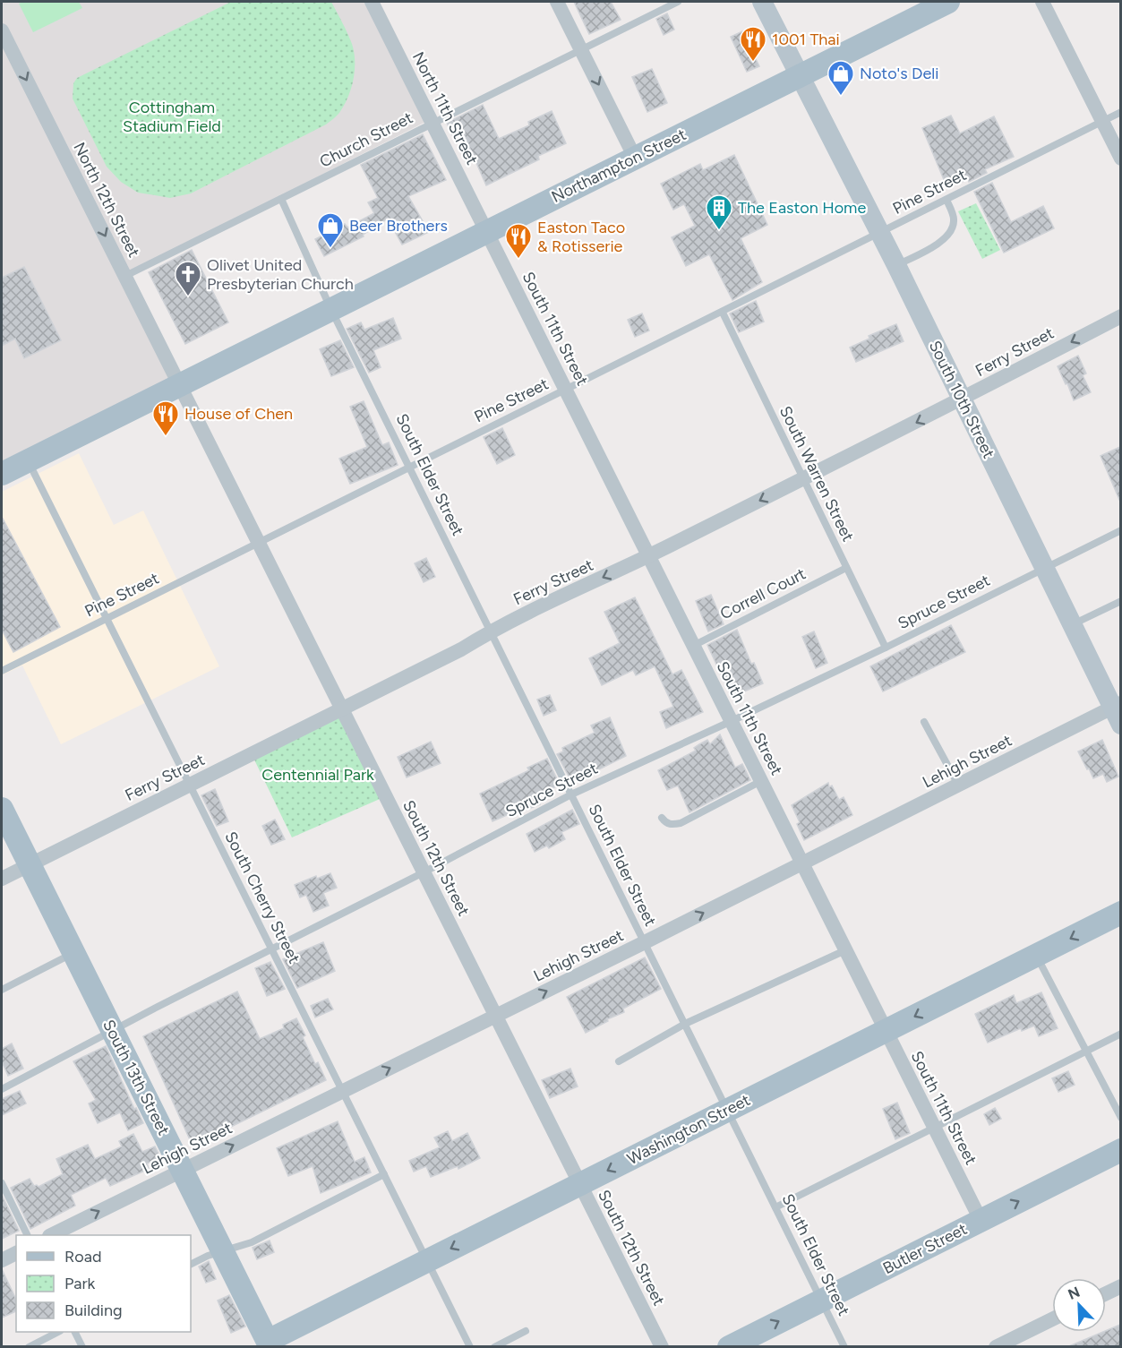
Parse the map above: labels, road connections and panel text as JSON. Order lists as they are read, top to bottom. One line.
{"streets":{"main road":["Northampton Street","South 13th Street","Washington Street","Butler Street"],"street":["North 11th Street","North 12th Street","South 11th Street","Ferry Street","South 10th Street","Lehigh Street","South 12th Street"],"lane":["Church Street","Pine Street","South Warren Street","South Elder Street","Correll Court","Spruce Street","South Cherry Street"]},"crossings":[["North 11th Street","Church Street"],["North 11th Street","Northampton Street"],["North 11th Street","South 11th Street"],["Church Street","North 12th Street"],["Church Street","South Elder Street"],["Northampton Street","North 12th Street"],["Northampton Street","South 11th Street"],["Northampton Street","South 10th Street"],["Northampton Street","South Elder Street"],["Northampton Street","South 12th Street"],["Northampton Street","South Cherry Street"],["Pine Street","South 11th Street"],["Pine Street","South 10th Street"],["Pine Street","South Warren Street"],["Pine Street","South Elder Street"],["Pine Street","South 12th Street"],["Pine Street","South Cherry Street"],["North 12th Street","South 12th Street"],["South 11th Street","Ferry Street"],["South 11th Street","Correll Court"],["South 11th Street","Spruce Street"],["South 11th Street","Lehigh Street"],["South 11th Street","Washington Street"],["South 11th Street","Butler Street"],["Ferry Street","South 10th Street"],["Ferry Street","South Warren Street"],["Ferry Street","South Elder Street"],["Ferry Street","South 12th Street"],["Ferry Street","South Cherry Street"],["Ferry Street","South 13th Street"],["South 10th Street","Spruce Street"],["South 10th Street","Lehigh Street"],["South Warren Street","Correll Court"],["South Warren Street","Spruce Street"],["South Elder Street","Spruce Street"],["South Elder Street","Lehigh Street"],["South Elder Street","Washington Street"],["South Elder Street","Butler Street"],["Spruce Street","South 12th Street"],["Spruce Street","South Cherry Street"],["Spruce Street","South 13th Street"],["Lehigh Street","South 12th Street"],["Lehigh Street","South Cherry Street"],["Lehigh Street","South 13th Street"],["South 12th Street","Washington Street"],["South Cherry Street","Washington Street"],["South 13th Street","Washington Street"]],"one_way":["North 12th Street","Ferry Street","Lehigh Street","Washington Street","Butler Street"],"parks":["Cottingham Stadium Field","Centennial Park"],"places":{"restaurant":["1001 Thai","Easton Taco & Rotisserie","House of Chen"],"shop":["Noto's Deli","Beer Brothers"],"building":["The Easton Home"],"church":["Olivet United Presbyterian Church"]},"legend":["Road","Park","Building"],"north":"top left"}
